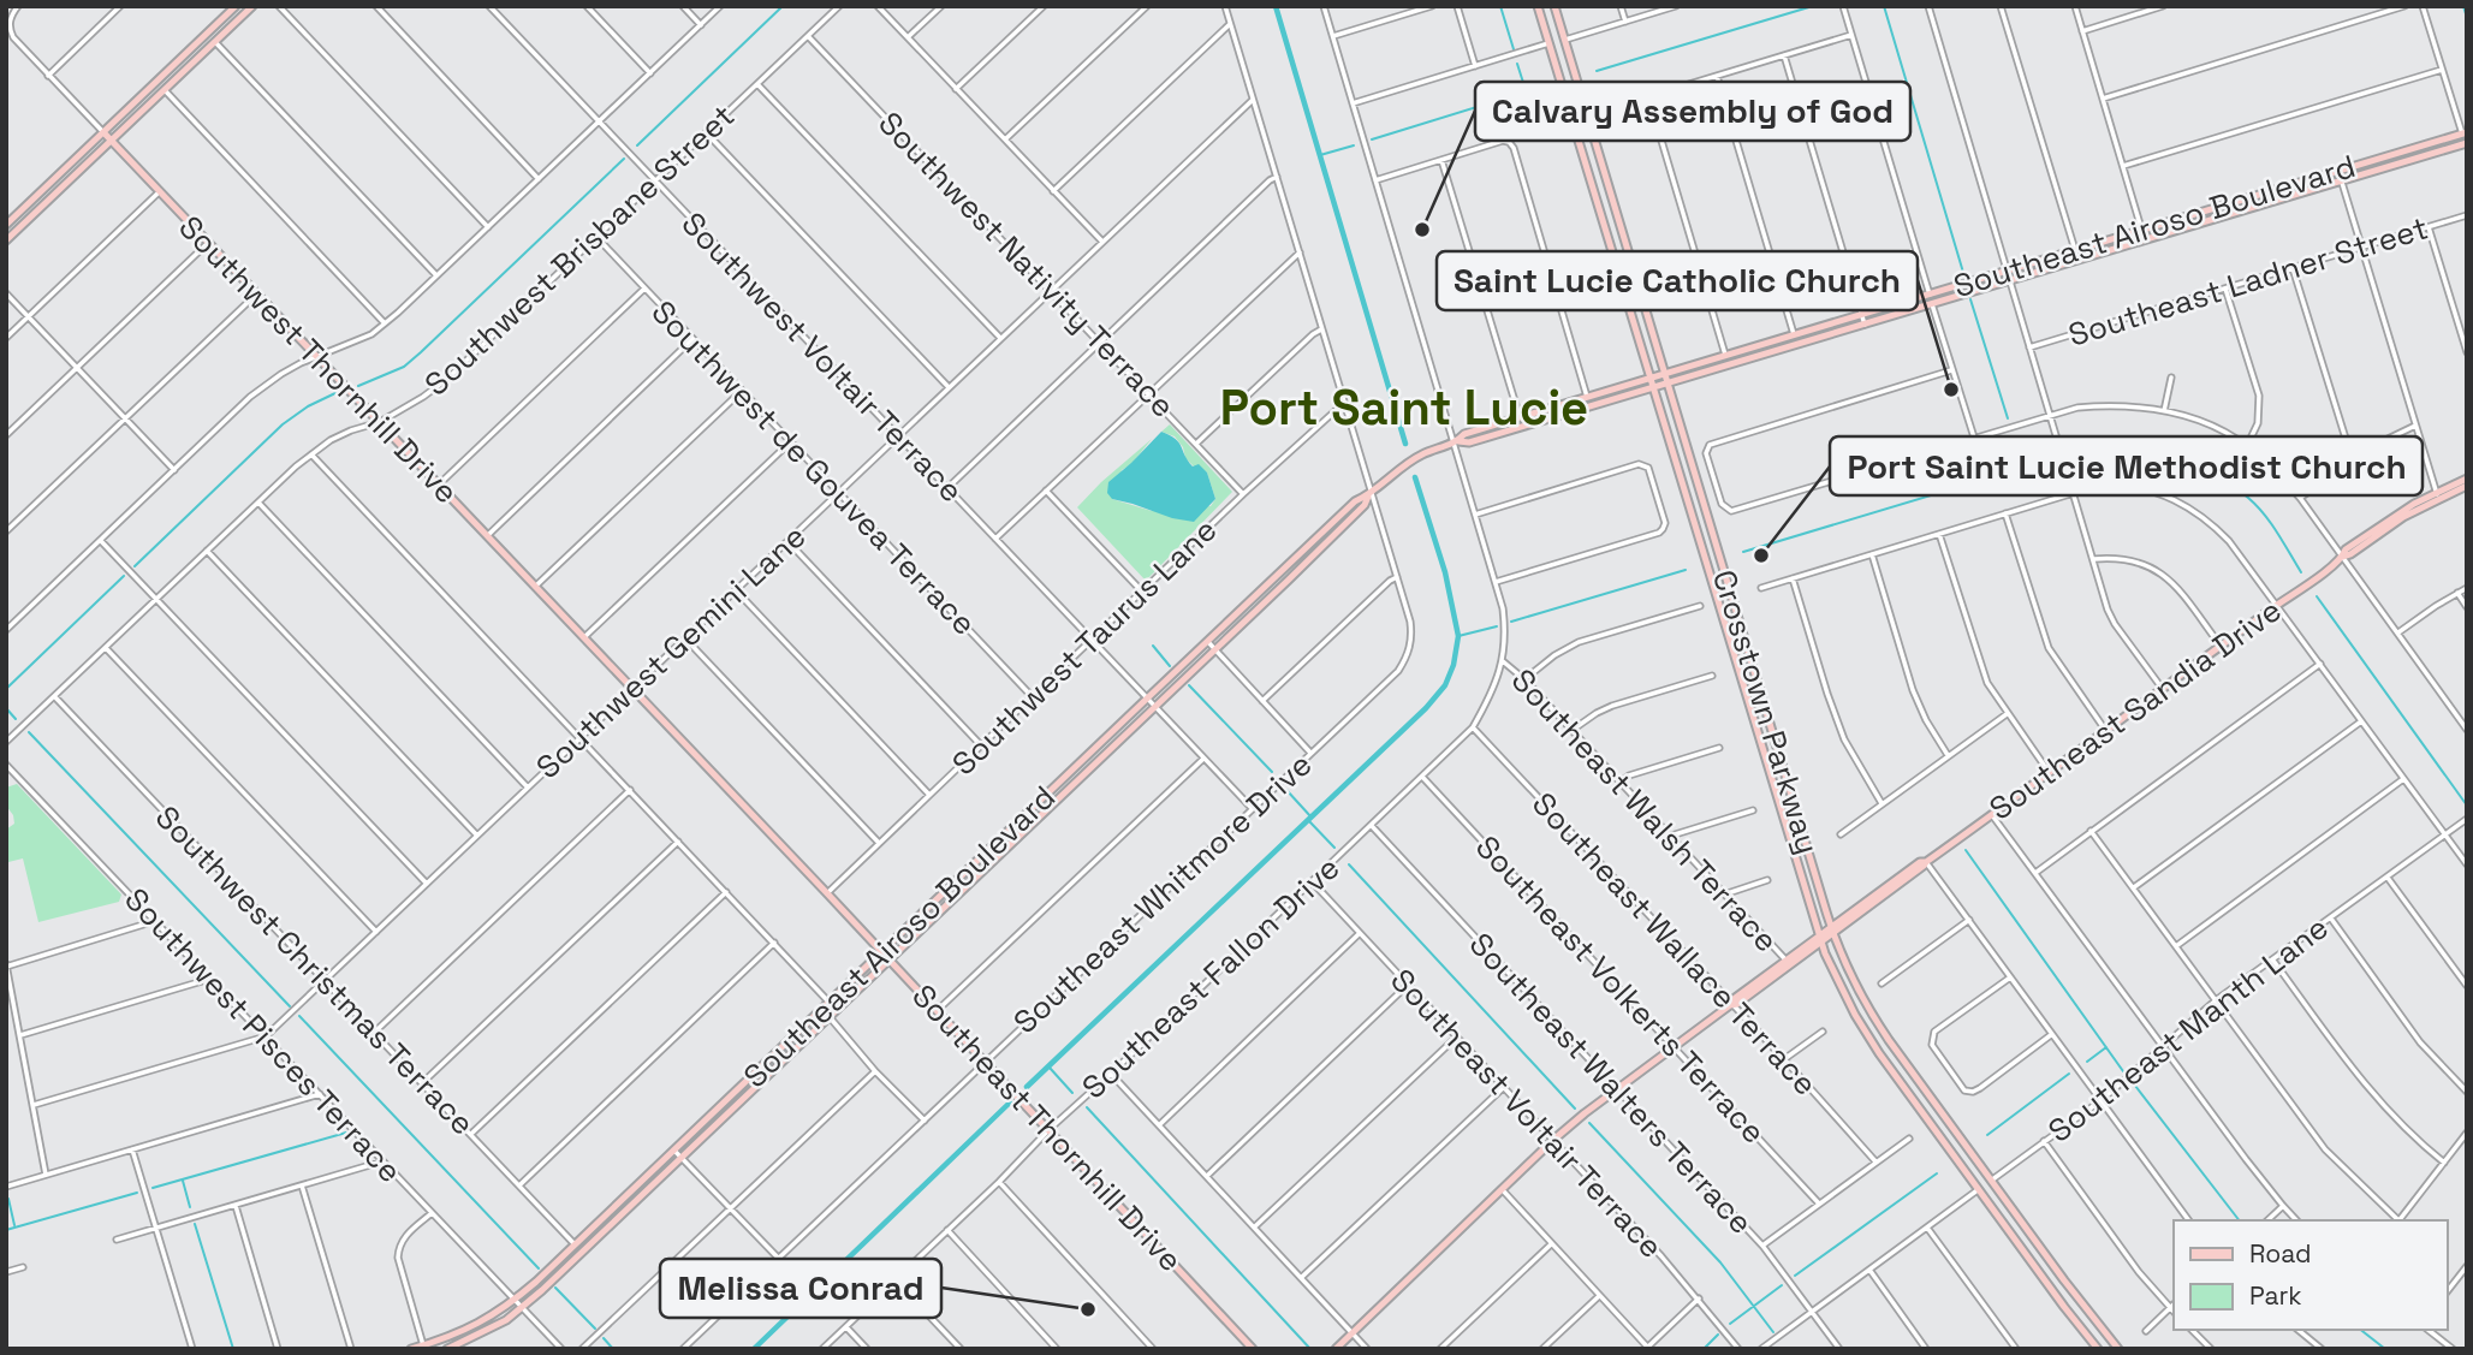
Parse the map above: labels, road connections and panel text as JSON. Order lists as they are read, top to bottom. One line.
{"streets":{"main road":["Southeast Airoso Boulevard","Southwest Thornhill Drive","Southeast Sandia Drive","Crosstown Parkway","Southeast Thornhill Drive"],"street":["Southwest Brisbane Street","Southwest Nativity Terrace","Southeast Ladner Street","Southwest Voltair Terrace","Southwest de Gouvea Terrace","Southwest Taurus Lane","Southwest Gemini Lane","Southeast Walsh Terrace","Southeast Whitmore Drive","Southeast Wallace Terrace","Southwest Christmas Terrace","Southeast Fallon Drive","Southeast Volkerts Terrace","Southeast Manth Lane","Southwest Pisces Terrace","Southeast Walters Terrace","Southeast Voltair Terrace"]},"crossings":[["Southeast Airoso Boulevard","Southwest Voltair Terrace"],["Southeast Airoso Boulevard","Crosstown Parkway"],["Southeast Airoso Boulevard","Southeast Whitmore Drive"],["Southeast Airoso Boulevard","Southwest Christmas Terrace"],["Southeast Airoso Boulevard","Southeast Fallon Drive"],["Southeast Airoso Boulevard","Southwest Pisces Terrace"],["Southeast Airoso Boulevard","Southeast Thornhill Drive"],["Southwest Brisbane Street","Southwest Nativity Terrace"],["Southwest Brisbane Street","Southwest Voltair Terrace"],["Southwest Brisbane Street","Southwest Thornhill Drive"],["Southwest Brisbane Street","Southwest de Gouvea Terrace"],["Southwest Brisbane Street","Southwest Christmas Terrace"],["Southwest Nativity Terrace","Southwest Taurus Lane"],["Southwest Nativity Terrace","Southwest Gemini Lane"],["Southwest Voltair Terrace","Southwest Taurus Lane"],["Southwest Voltair Terrace","Southwest Gemini Lane"],["Southwest Thornhill Drive","Southwest Gemini Lane"],["Southwest Thornhill Drive","Southeast Thornhill Drive"],["Southwest de Gouvea Terrace","Southwest Taurus Lane"],["Southwest de Gouvea Terrace","Southwest Gemini Lane"],["Southwest Taurus Lane","Southeast Whitmore Drive"],["Southwest Taurus Lane","Southeast Thornhill Drive"],["Southwest Gemini Lane","Southeast Whitmore Drive"],["Southwest Gemini Lane","Southwest Christmas Terrace"],["Southwest Gemini Lane","Southwest Pisces Terrace"],["Southwest Gemini Lane","Southeast Thornhill Drive"],["Southeast Sandia Drive","Crosstown Parkway"],["Southeast Sandia Drive","Southeast Walsh Terrace"],["Southeast Sandia Drive","Southeast Wallace Terrace"],["Southeast Sandia Drive","Southeast Volkerts Terrace"],["Southeast Sandia Drive","Southeast Walters Terrace"],["Southeast Sandia Drive","Southeast Voltair Terrace"],["Crosstown Parkway","Southeast Manth Lane"],["Southeast Walsh Terrace","Southeast Fallon Drive"],["Southeast Whitmore Drive","Southeast Thornhill Drive"],["Southeast Wallace Terrace","Southeast Fallon Drive"],["Southeast Fallon Drive","Southeast Volkerts Terrace"],["Southeast Fallon Drive","Southeast Walters Terrace"],["Southeast Fallon Drive","Southeast Voltair Terrace"],["Southeast Fallon Drive","Southeast Thornhill Drive"]],"districts":["Port Saint Lucie"],"places":["Calvary Assembly of God","Saint Lucie Catholic Church","Port Saint Lucie Methodist Church","Melissa Conrad"],"legend":["Road","Park"]}
